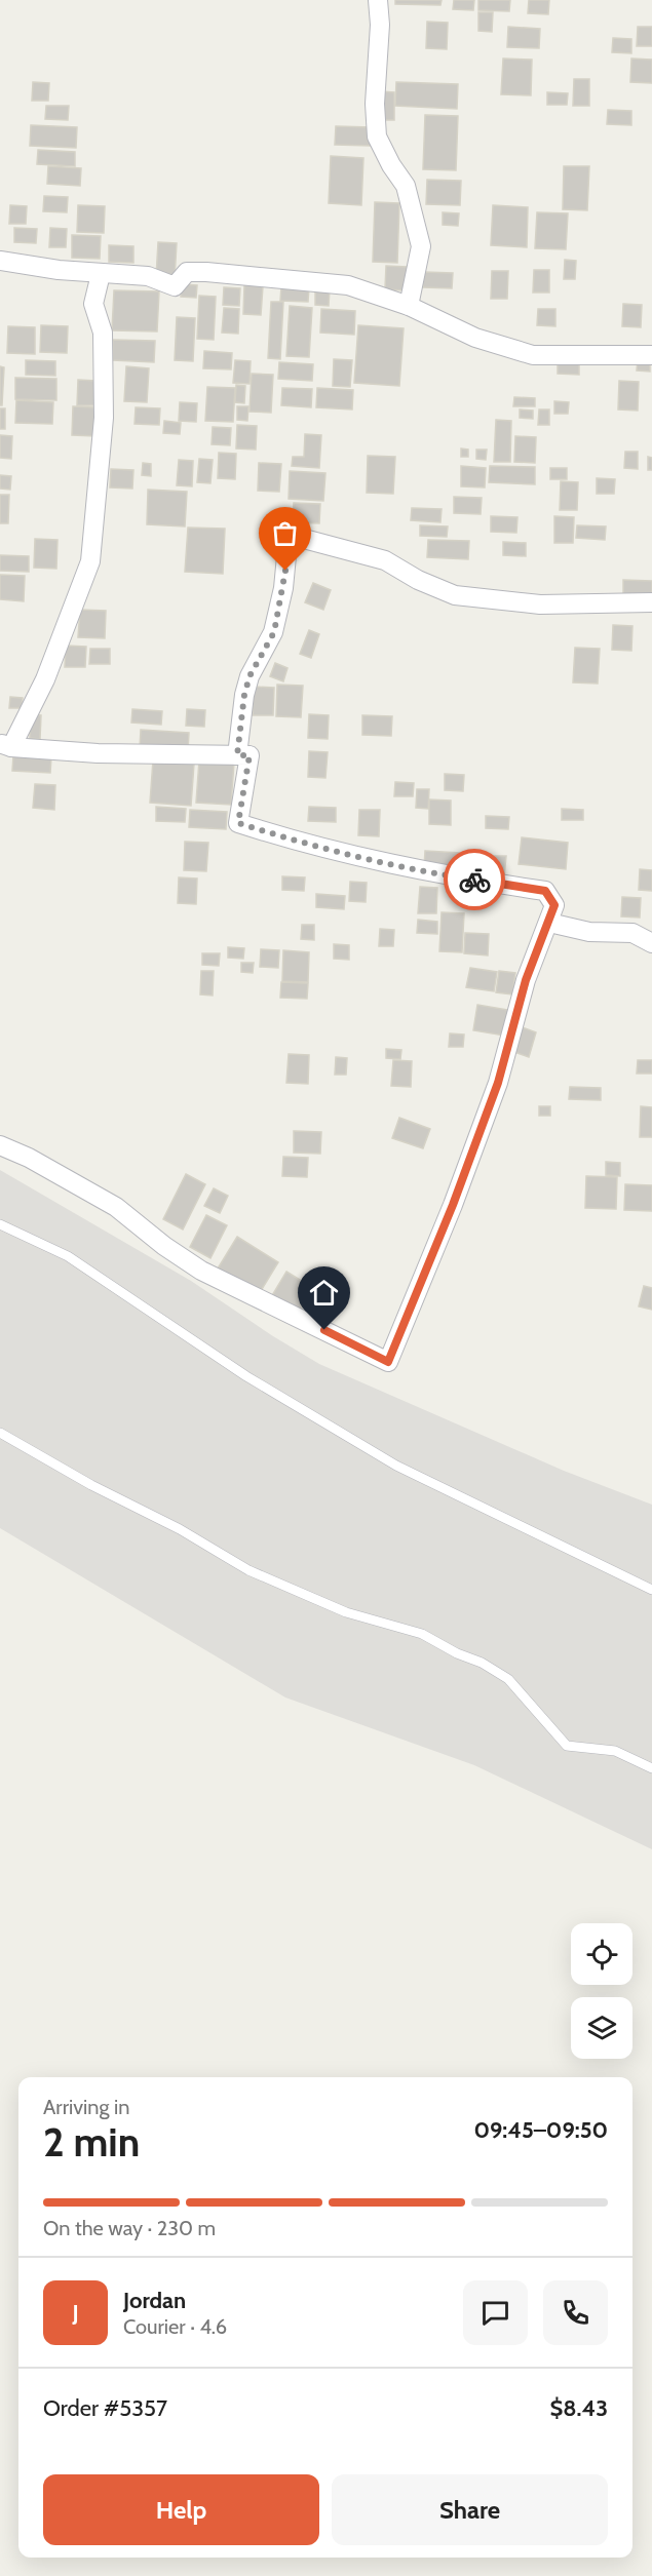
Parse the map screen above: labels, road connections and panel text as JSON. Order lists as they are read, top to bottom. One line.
{"page":{"heading":["2 min","Arriving in","09:45–09:50"],"panel":["Jordan","Courier · 4.6","Order #5357","$8.43"],"bar":"On the way · 230 m","round":"J","buttons":["Help","Share"]}}
